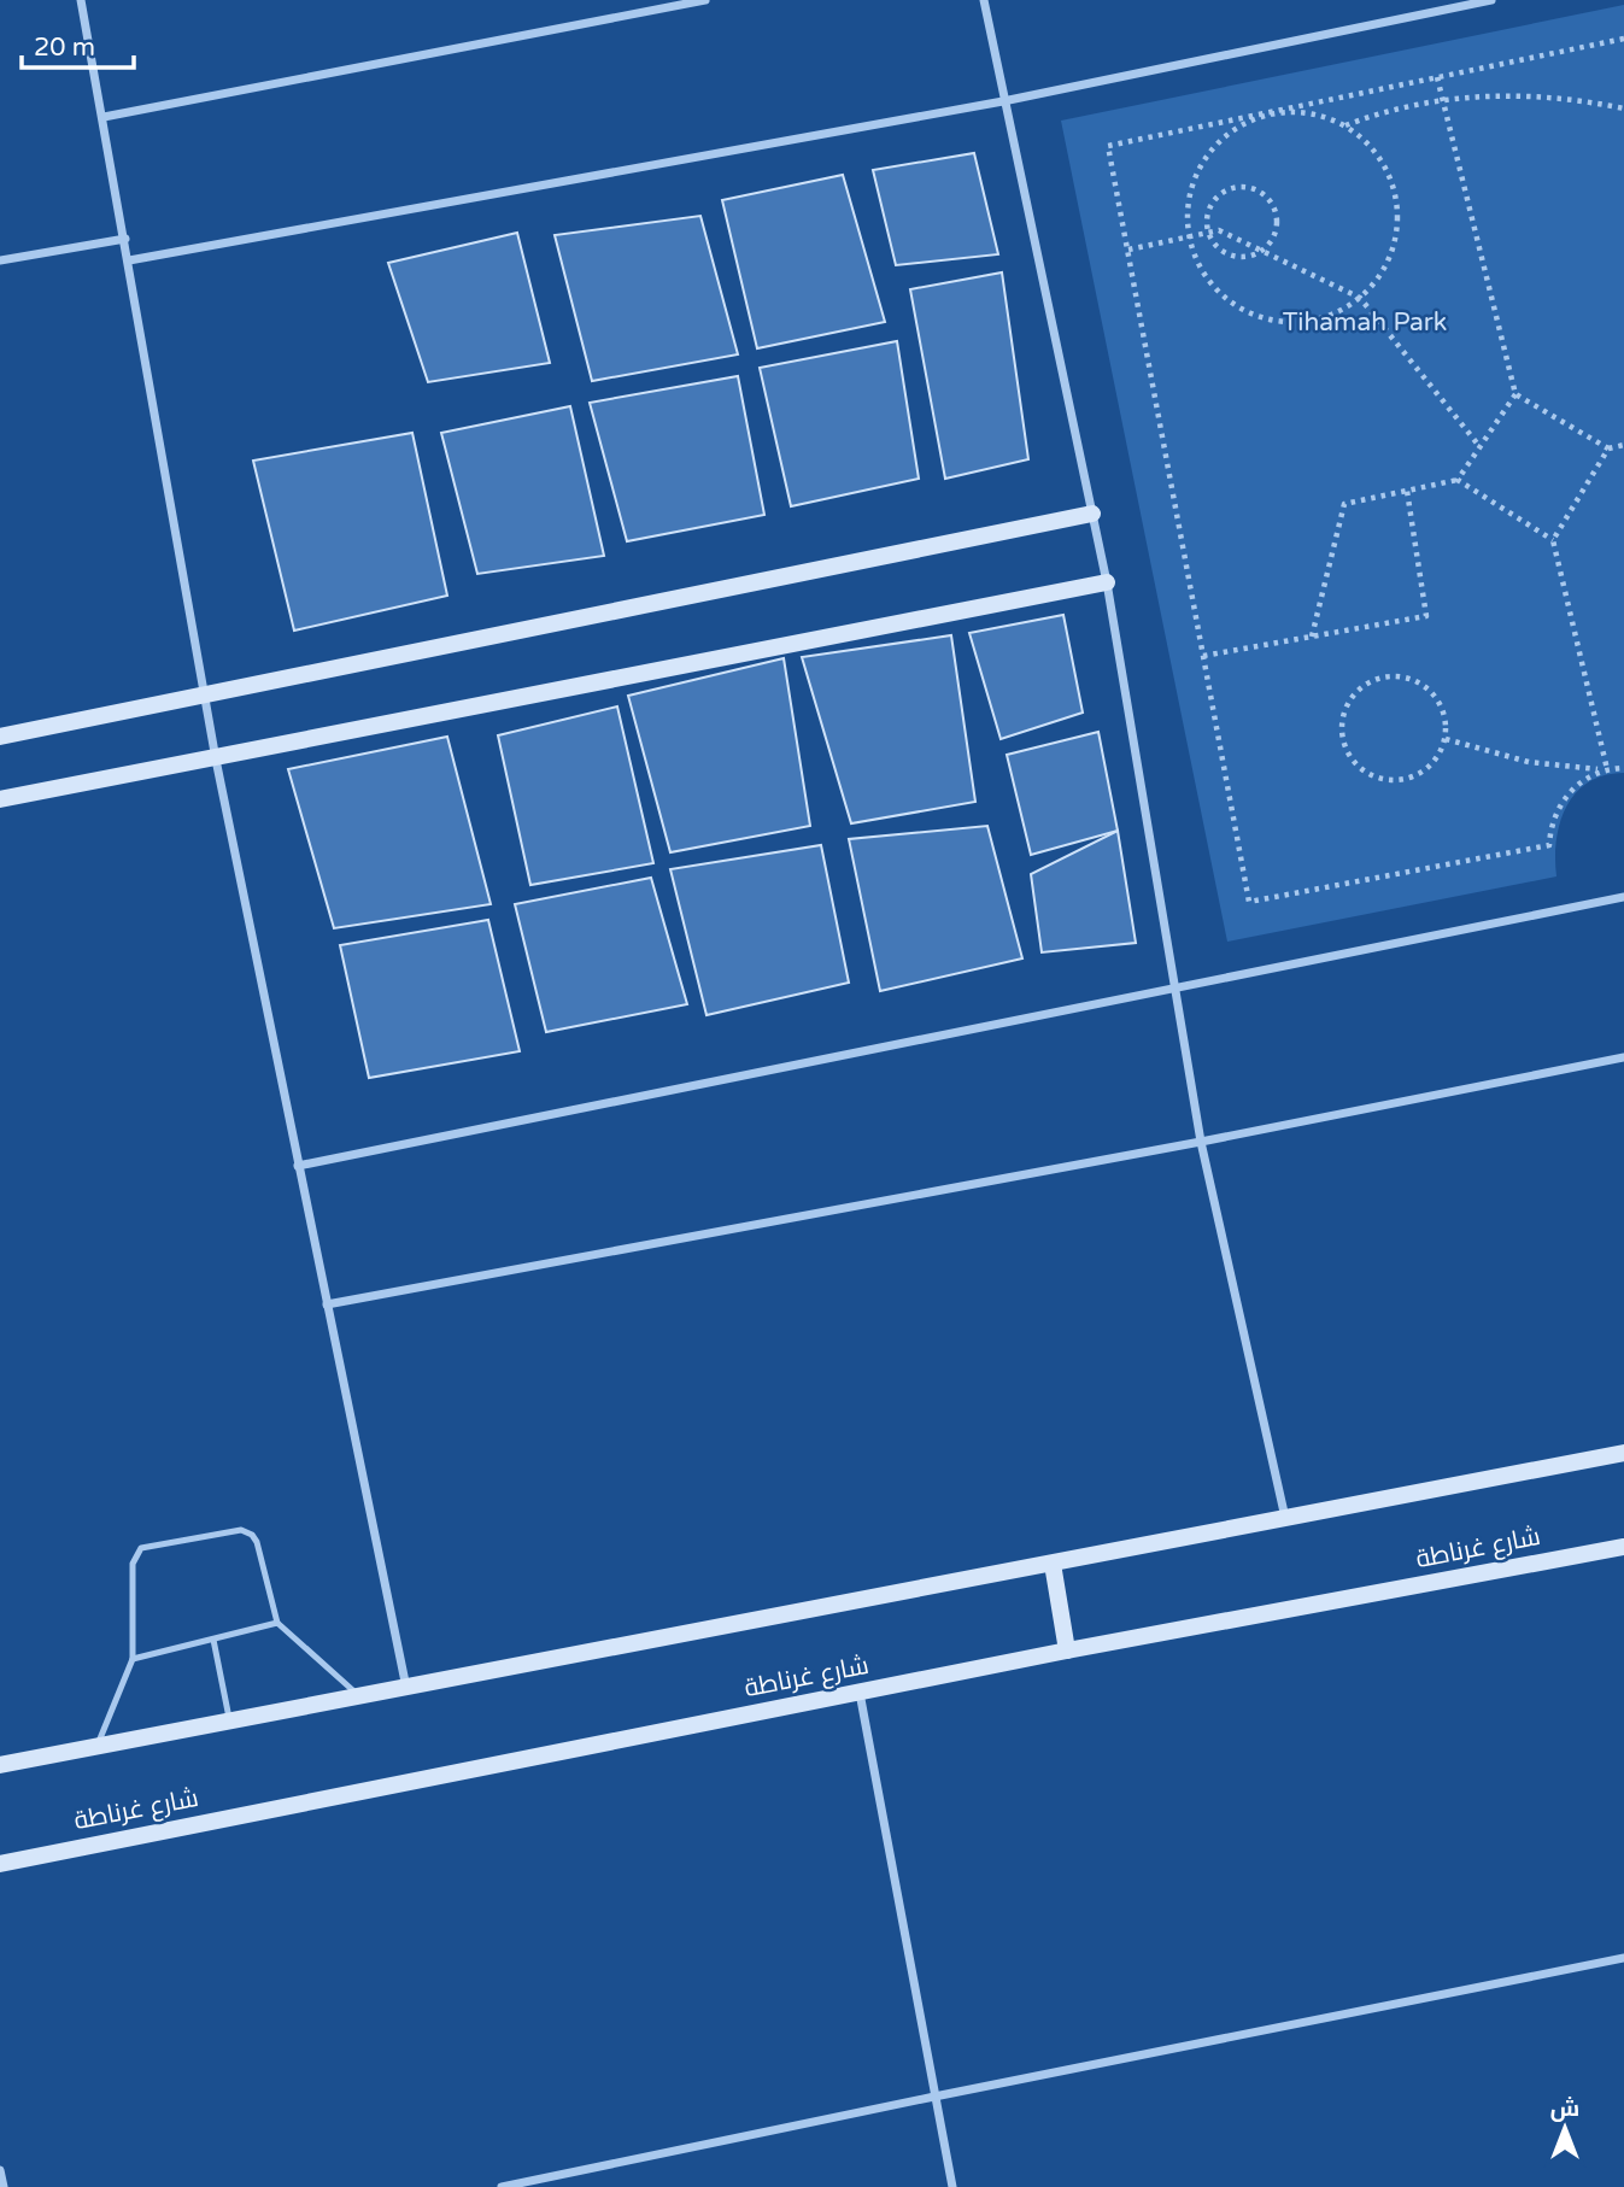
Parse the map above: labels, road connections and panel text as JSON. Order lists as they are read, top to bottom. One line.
{"streets":{"street":["شارع غرناطة"]},"parks":["Tihamah Park"],"scale_bar":"20 m","north":"top"}
